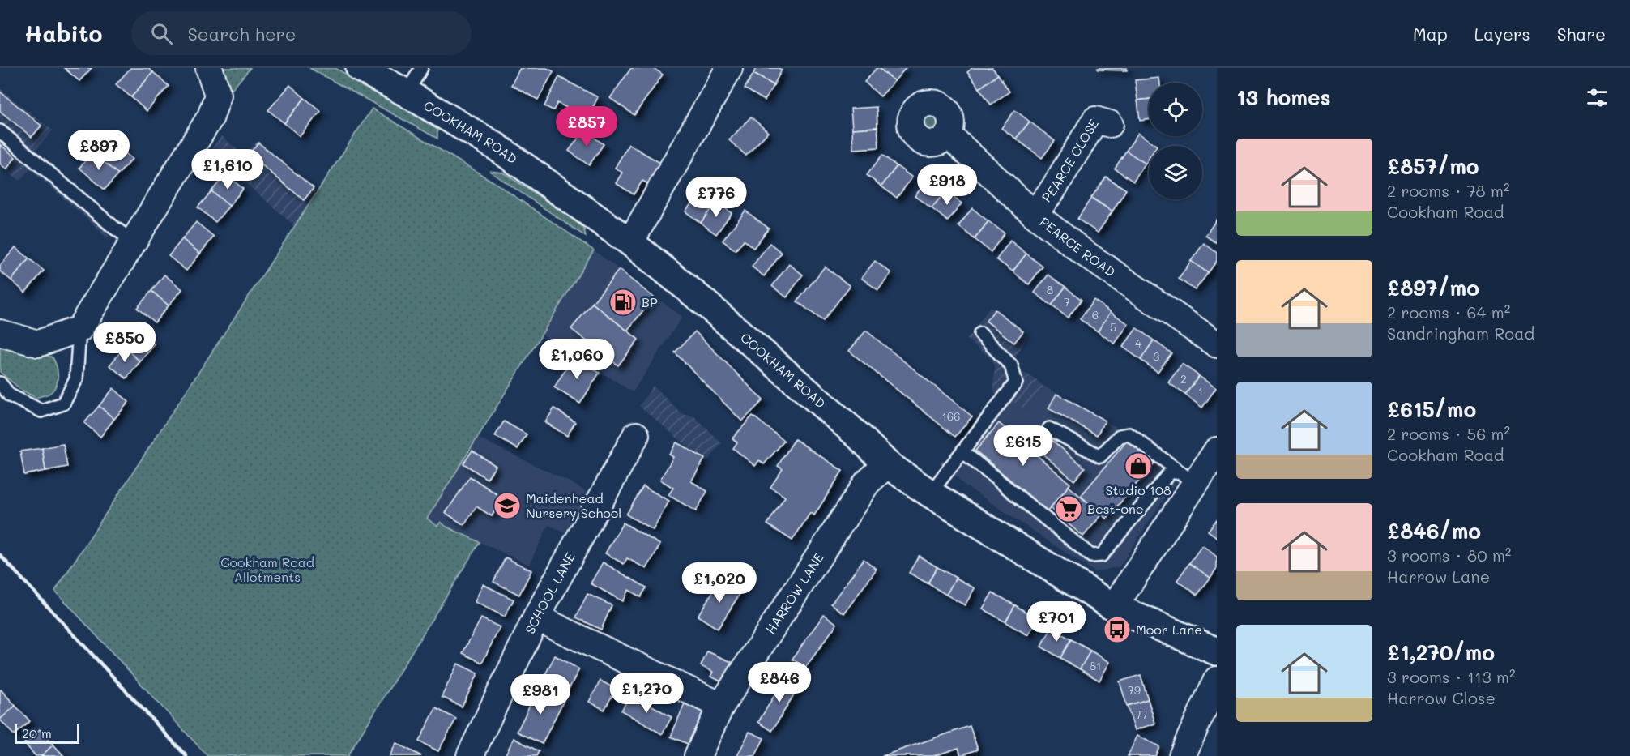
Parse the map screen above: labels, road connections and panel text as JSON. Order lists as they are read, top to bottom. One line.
{"streets":{"main road":["COOKHAM ROAD"],"street":["PEARCE CLOSE","PEARCE ROAD","SCHOOL LANE","HARROW LANE"]},"crossings":[["COOKHAM ROAD","HARROW LANE"],["PEARCE CLOSE","PEARCE ROAD"]],"parks":["Cookham Road Allotments"],"places":{"fuel station":["BP"],"shop":["Studio 108"],"school or university":["Maidenhead Nursery School"],"supermarket":["Best-one"],"bus stop":["Moor Lane"]},"house_numbers":["8","7","6","5","4","3","2","1","166","81","79","77"],"scale_bar":"20 m","page":{"header":"Habito","search":"Search here","nav":["Map","Layers","Share"],"heading":"13 homes","price":["£857","£897","£1,610","£918","£776","£850","£1,060","£615","£1,020","£701","£846","£1,270","£981"],"list":[{"name":"£857/mo","note":"2 rooms · 78 m² · Cookham Road"},{"name":"£897/mo","note":"2 rooms · 64 m² · Sandringham Road"},{"name":"£615/mo","note":"2 rooms · 56 m² · Cookham Road"},{"name":"£846/mo","note":"3 rooms · 80 m² · Harrow Lane"},{"name":"£1,270/mo","note":"3 rooms · 113 m² · Harrow Close"}],"scale":"20 m"}}
